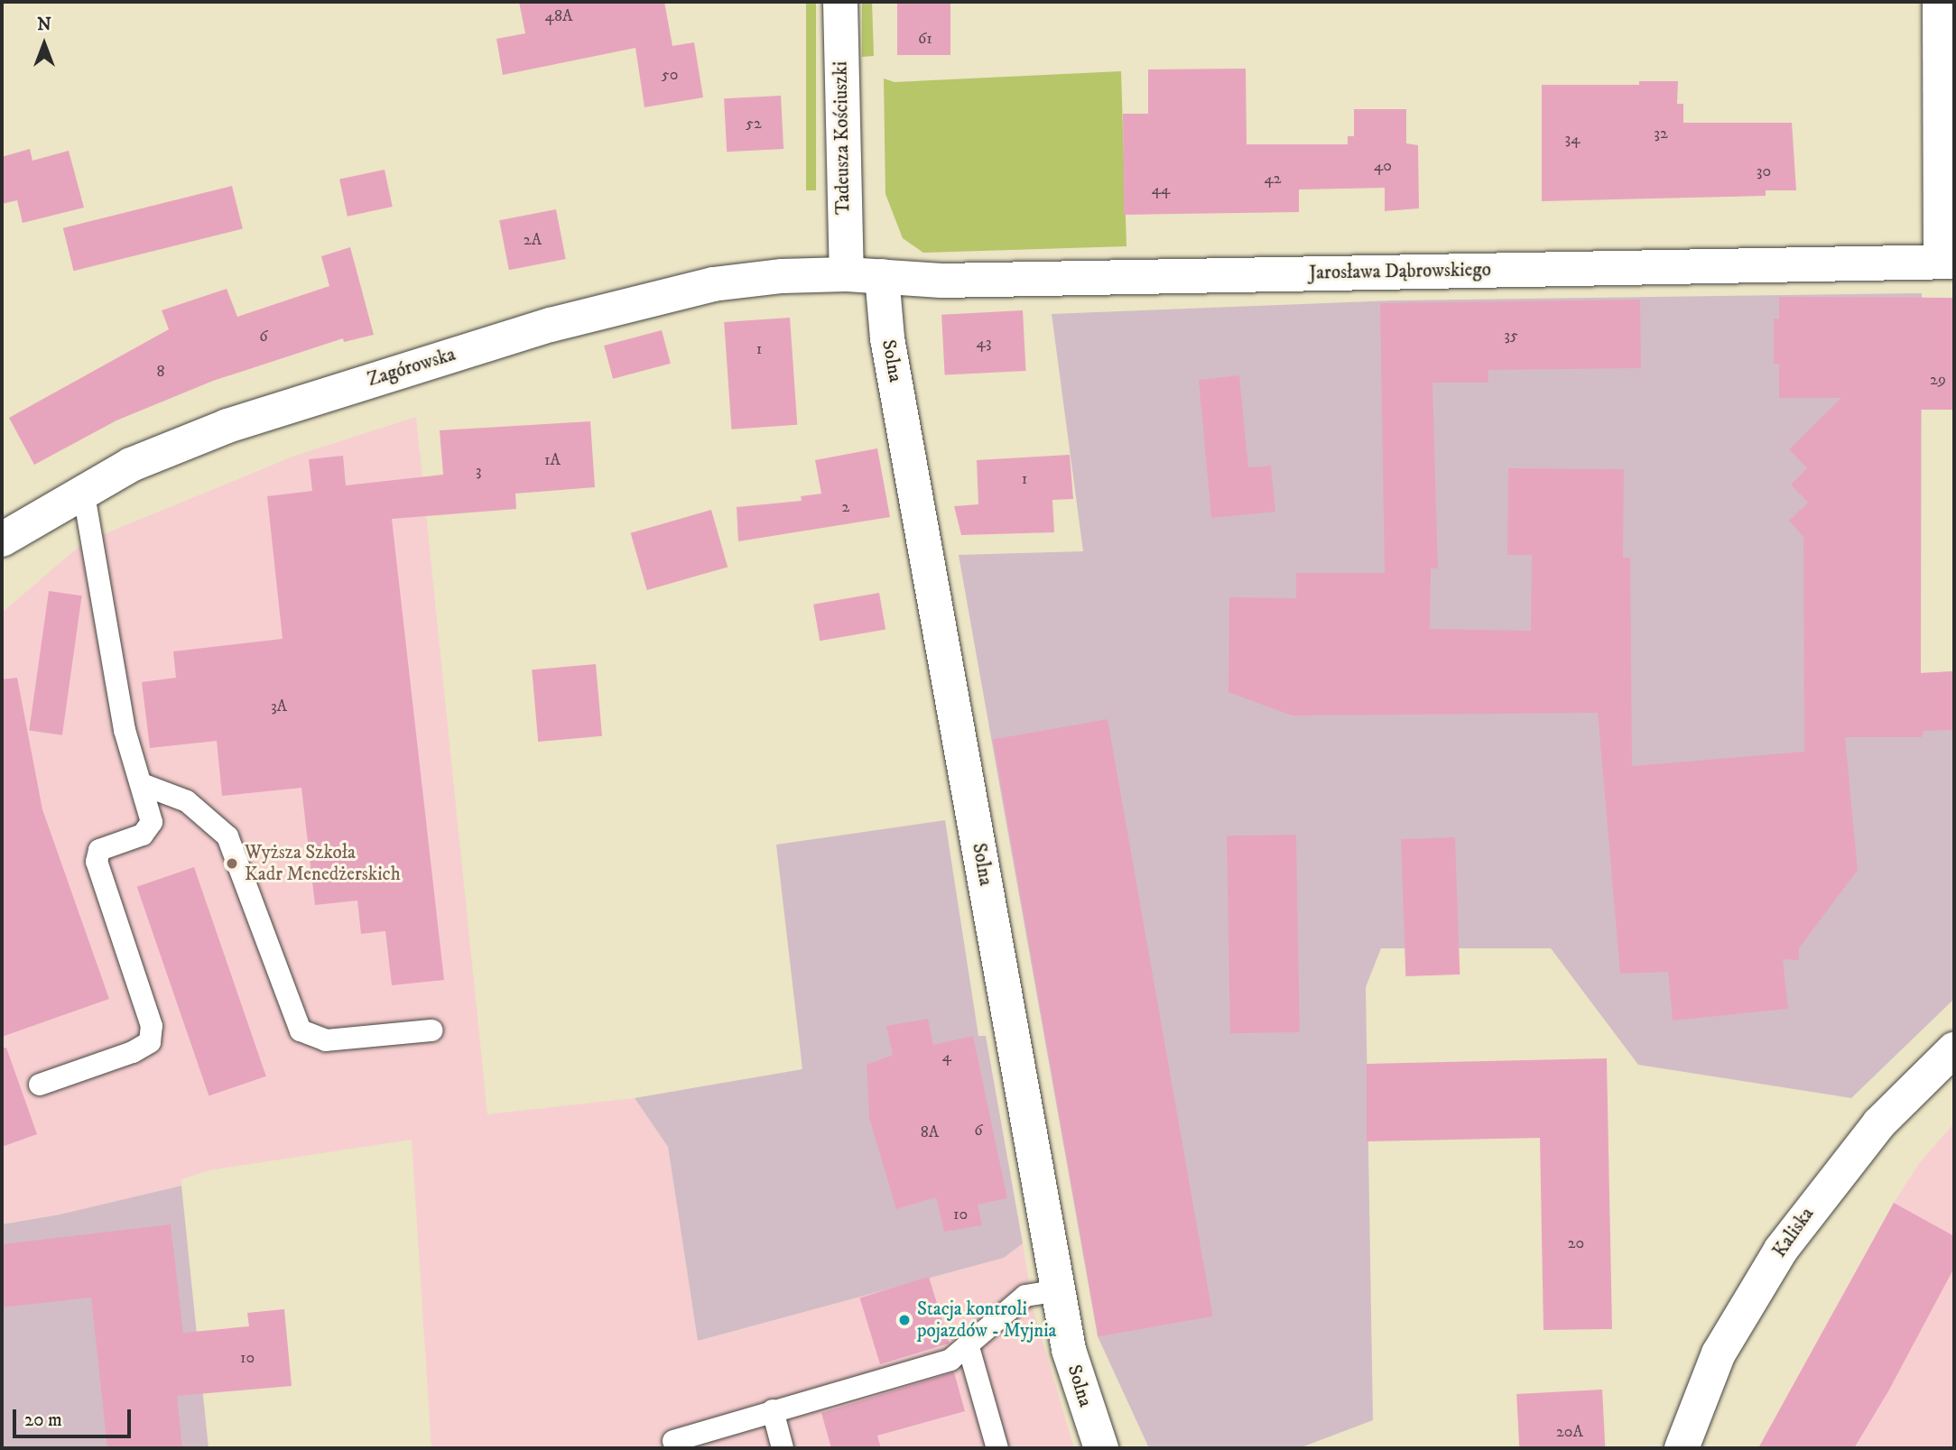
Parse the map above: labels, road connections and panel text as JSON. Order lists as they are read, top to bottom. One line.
{"streets":{"street":["Tadeusza Kościuszki","Jarosława Dąbrowskiego","Solna","Zagórowska","Kaliska"]},"crossings":[["Tadeusza Kościuszki","Jarosława Dąbrowskiego"],["Tadeusza Kościuszki","Zagórowska"],["Jarosława Dąbrowskiego","Solna"],["Jarosława Dąbrowskiego","Zagórowska"]],"places":["Wyższa Szkoła Kadr Menedżerskich","Stacja kontroli pojazdów - Myjnia"],"house_numbers":["48A","61","50","52","32","34","40","30","42","44","2A","35","6","43","1","8","29","1A","3","1","2","3A","4","6","8A","10","20","10","20A"],"scale_bar":"20 m","north":"top"}
